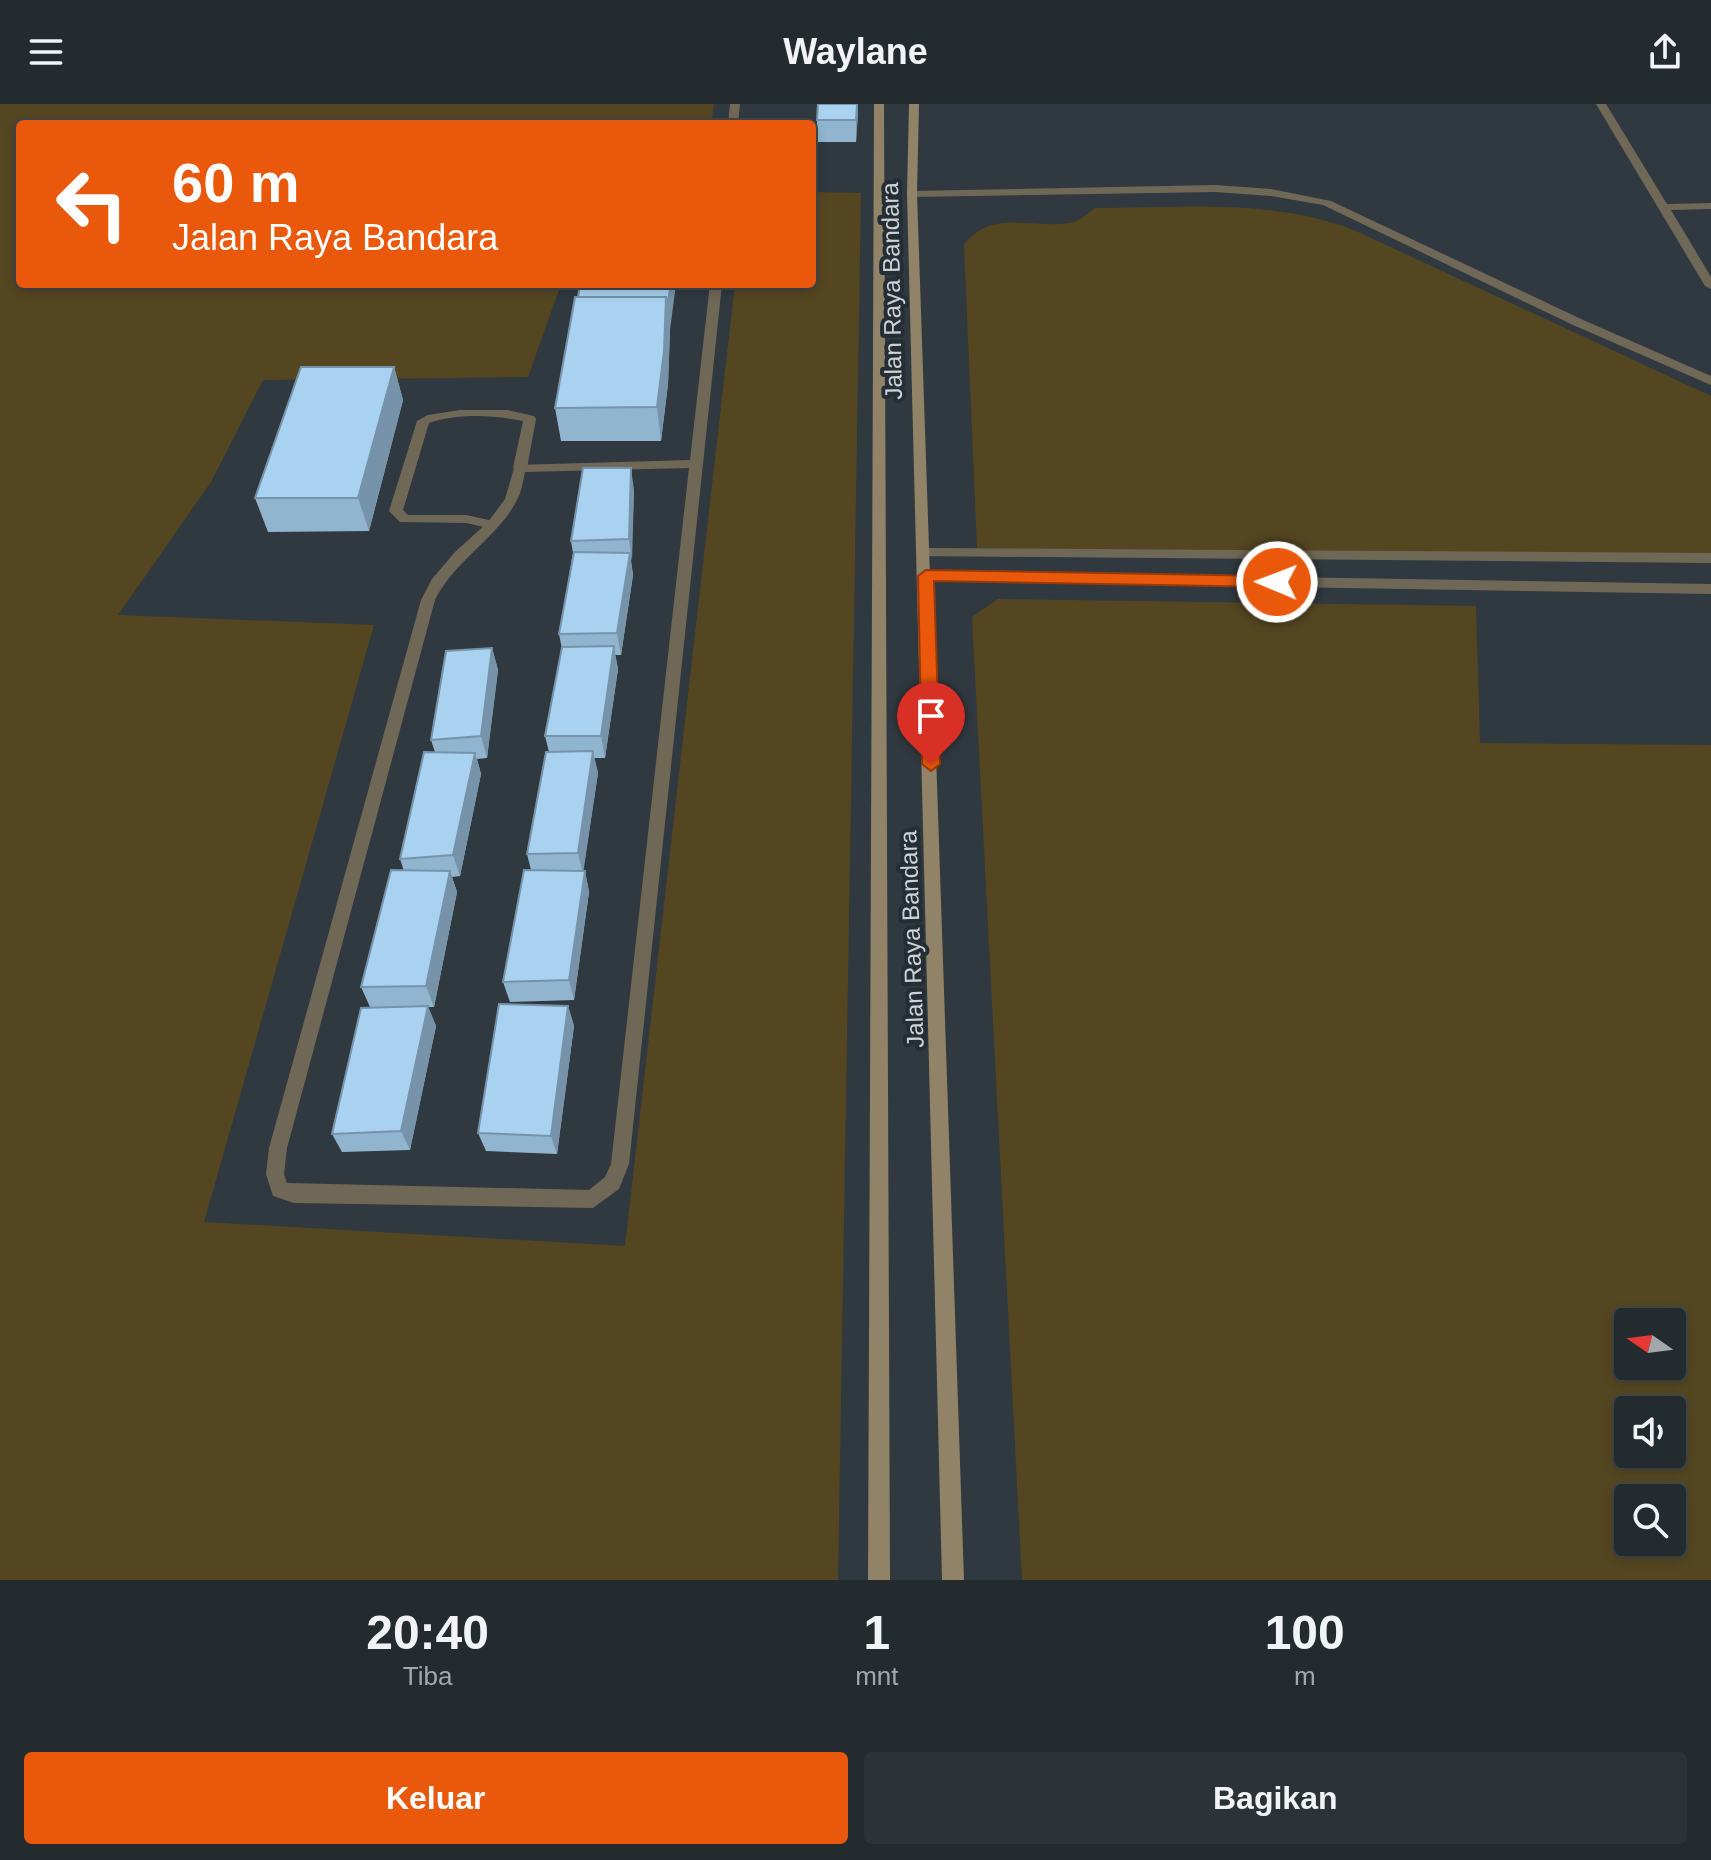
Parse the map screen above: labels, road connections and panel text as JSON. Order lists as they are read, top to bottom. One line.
{"streets":{"main road":["Jalan Raya Bandara"]},"north":"left","page":{"header":"Waylane","turn":["60 m","Jalan Raya Bandara"],"eta":["20:40","Tiba","1","mnt","100","m"],"buttons":["Keluar","Bagikan"]}}
